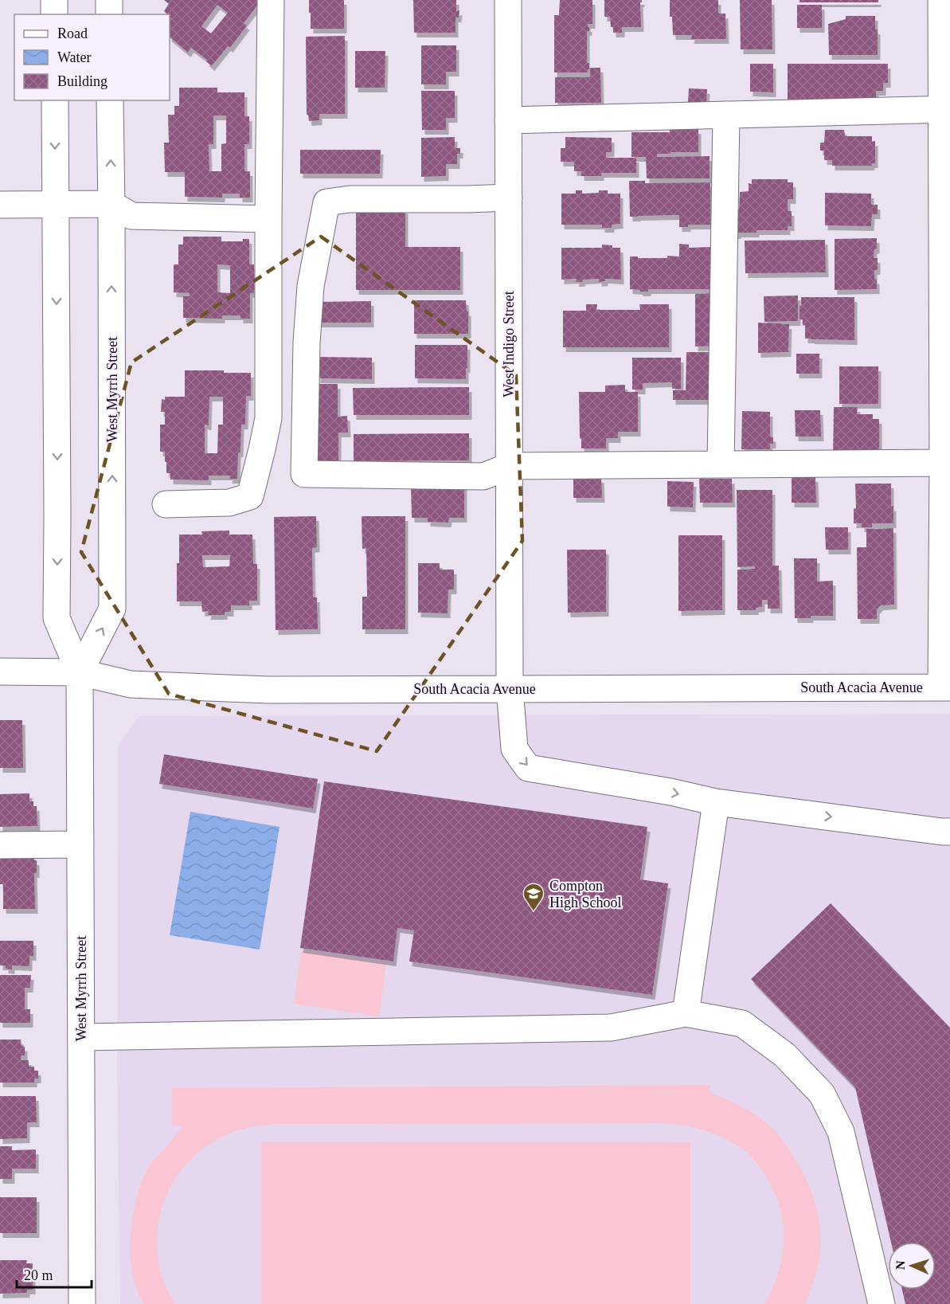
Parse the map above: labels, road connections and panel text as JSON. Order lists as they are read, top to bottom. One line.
{"streets":{"street":["West Indigo Street","West Myrrh Street","South Acacia Avenue"]},"crossings":[["West Indigo Street","South Acacia Avenue"],["West Myrrh Street","South Acacia Avenue"]],"one_way":["West Indigo Street"],"places":{"school or university":["Compton High School"]},"legend":["Road","Water","Building"],"scale_bar":"20 m","north":"left"}
